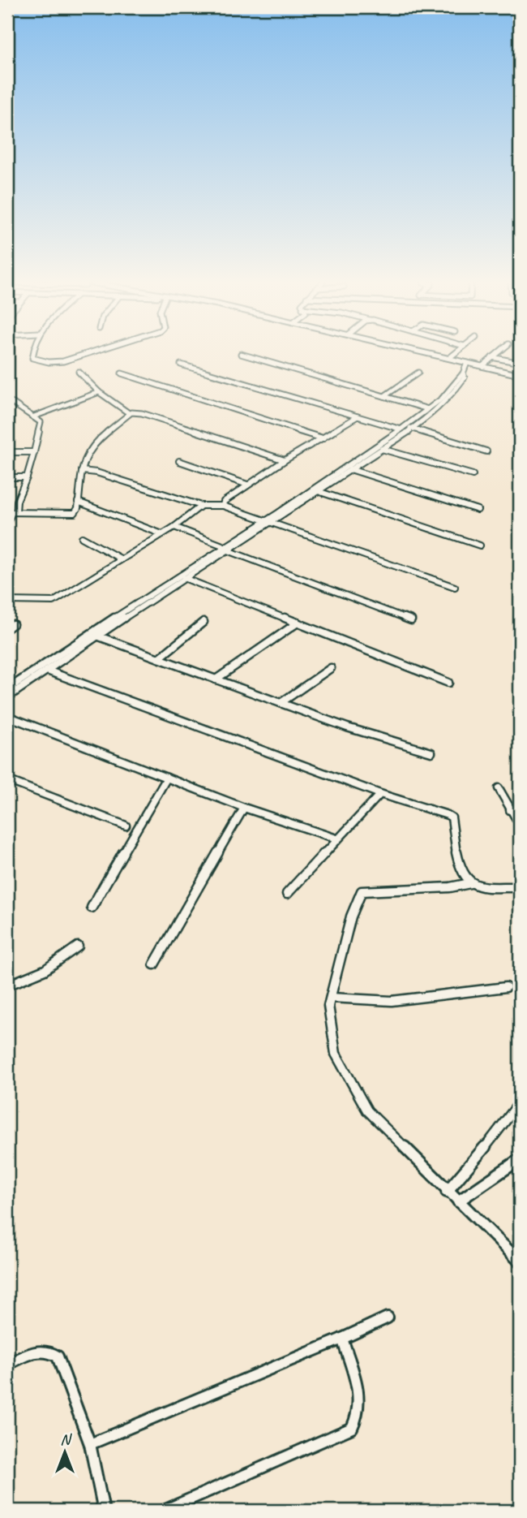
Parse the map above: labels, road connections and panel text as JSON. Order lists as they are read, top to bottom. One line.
{"north":"top"}
